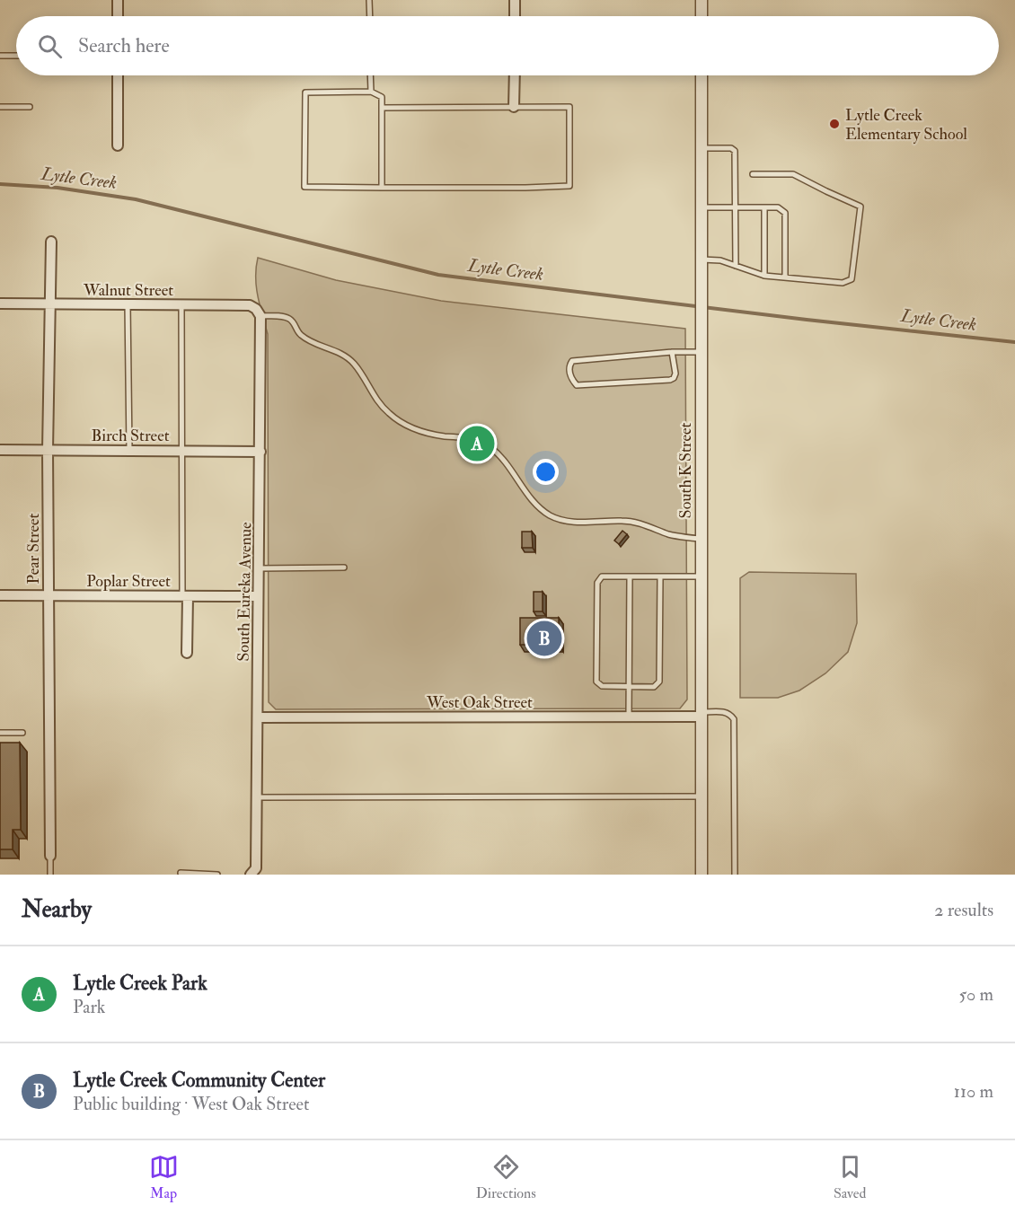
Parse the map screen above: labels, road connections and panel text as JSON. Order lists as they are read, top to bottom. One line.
{"streets":{"street":["Walnut Street","Birch Street","South K Street","Pear Street","Poplar Street","South Eureka Avenue","West Oak Street"]},"crossings":[["Walnut Street","Pear Street"],["Walnut Street","South Eureka Avenue"],["Birch Street","Pear Street"],["Birch Street","South Eureka Avenue"],["South K Street","West Oak Street"],["Pear Street","Poplar Street"],["Poplar Street","South Eureka Avenue"],["South Eureka Avenue","West Oak Street"]],"water":["Lytle Creek"],"places":["Lytle Creek Elementary School"],"page":{"search":"Search here","pins":["A","B"],"heading":["Nearby","2 results"],"list":[{"mark":"A","name":"Lytle Creek Park","note":"Park","value":"50 m"},{"mark":"B","name":"Lytle Creek Community Center","note":"Public building · West Oak Street","value":"110 m"}],"nav":["Map","Directions","Saved"]}}
